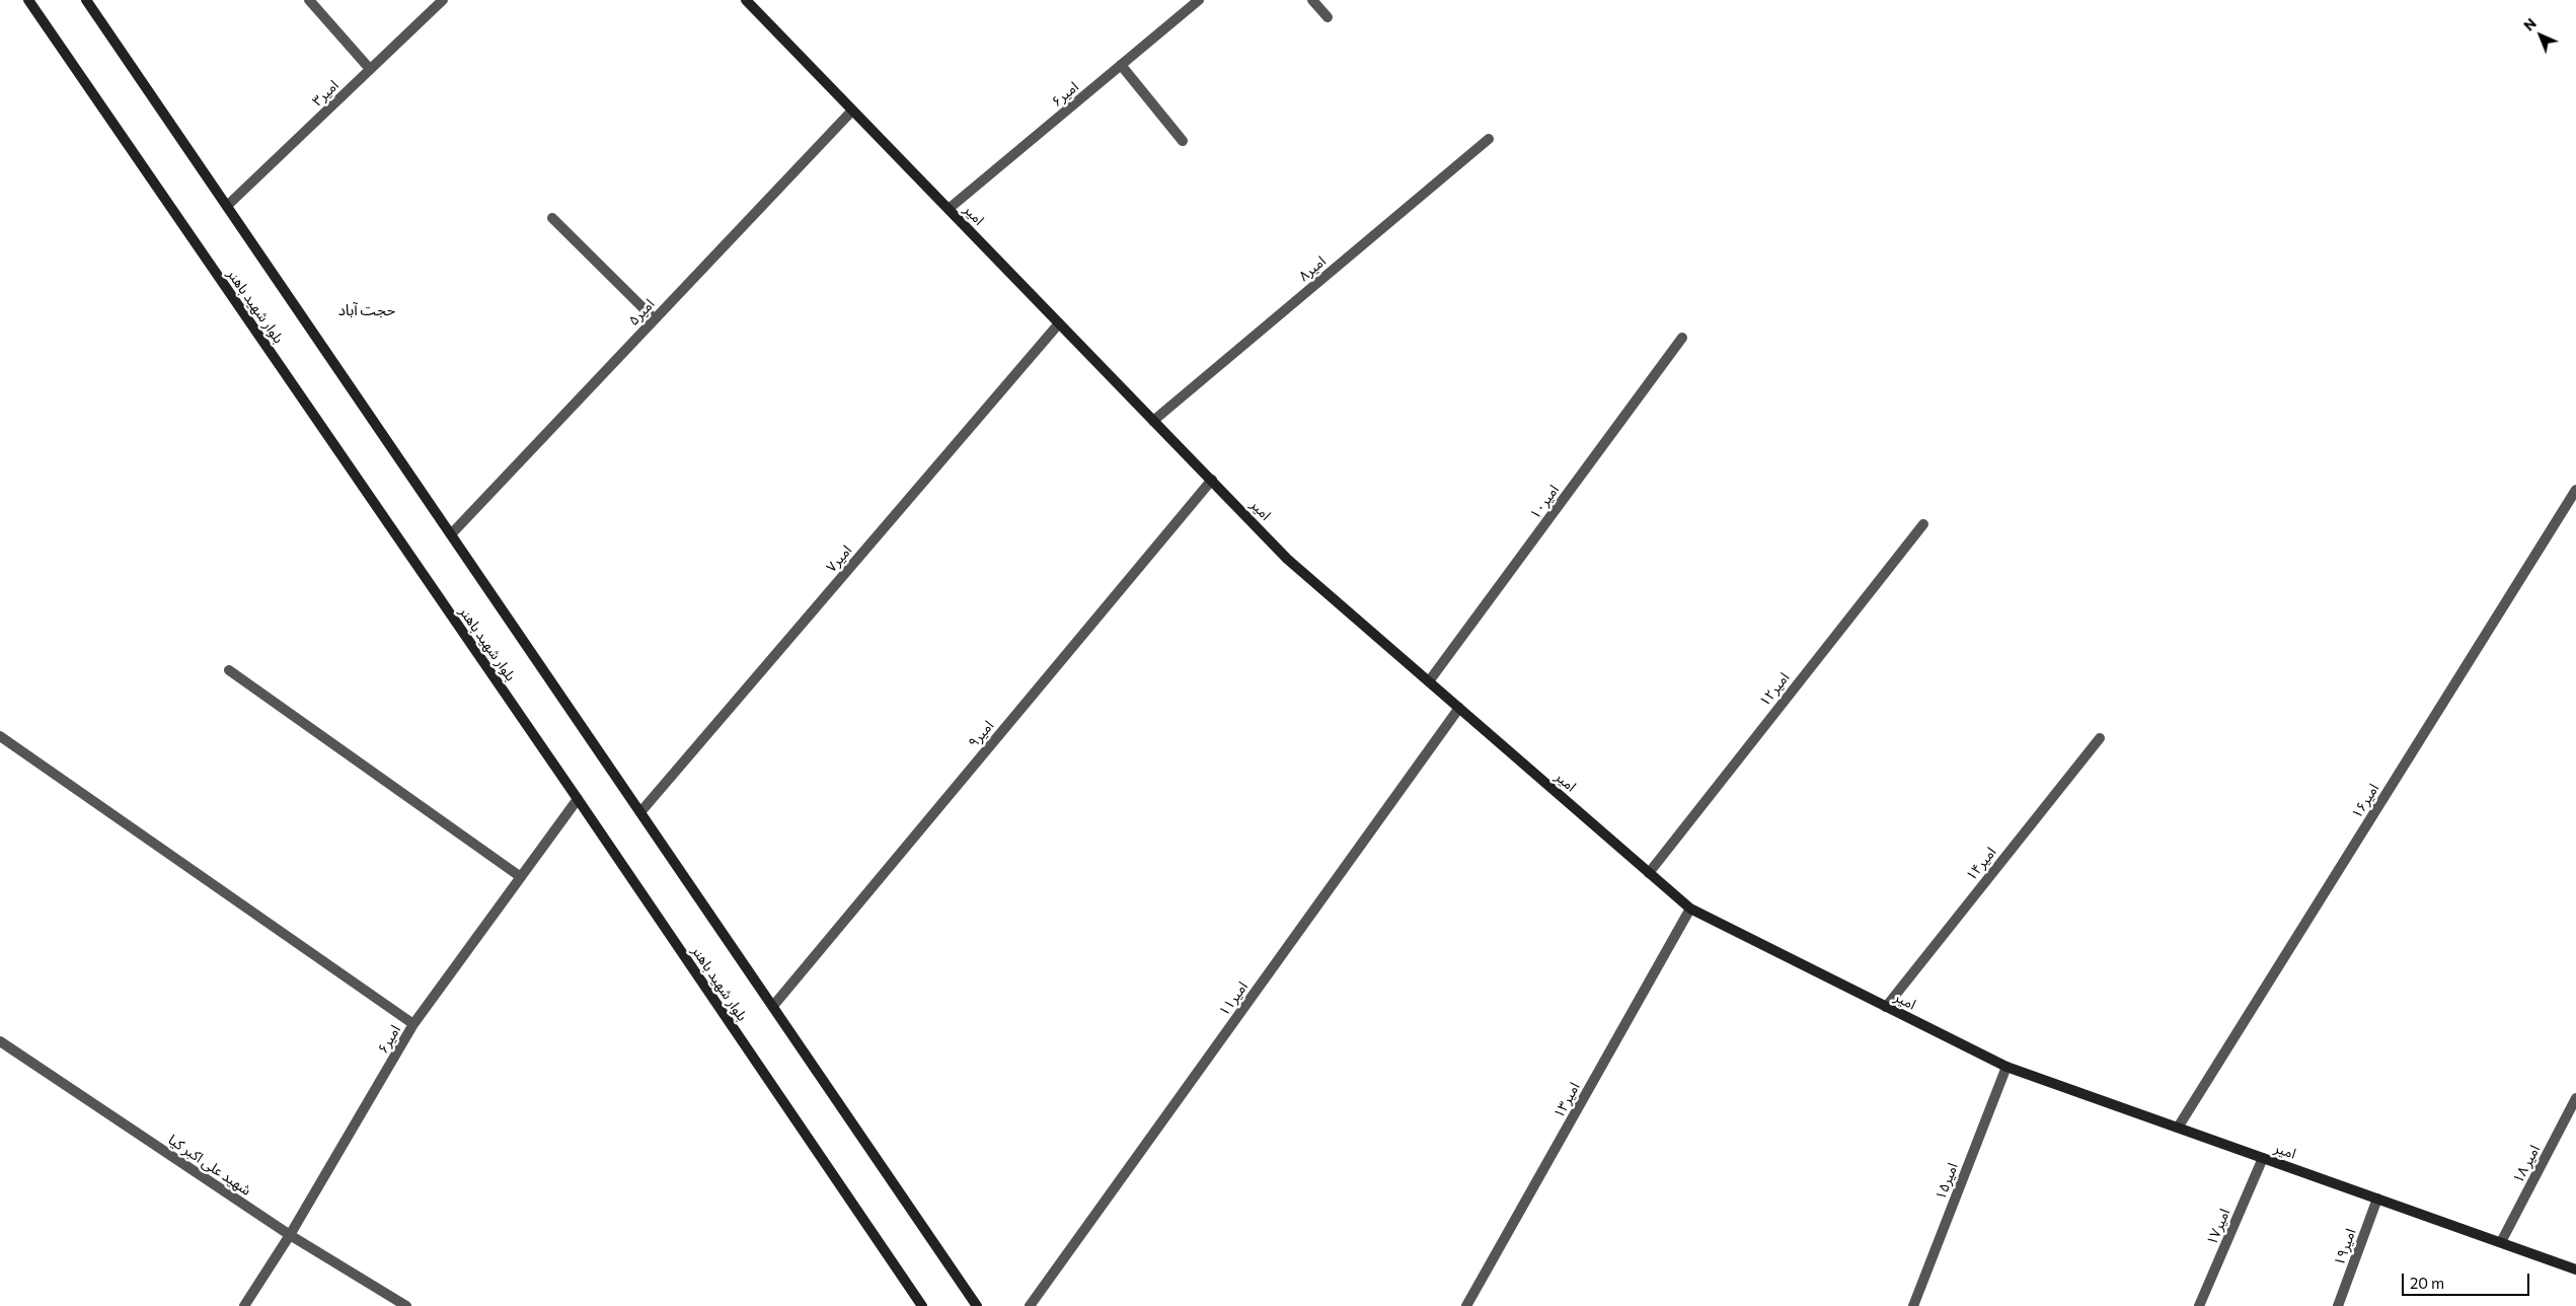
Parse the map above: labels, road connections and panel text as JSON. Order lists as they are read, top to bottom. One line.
{"streets":{"main road":["امیر","بلوار شهید باهنر"],"street":["امیر۳","امیر۶","امیر۸","امیر۵","امیر۱۰","امیر۷","امیر۱۲","امیر۹","امیر۱۶","امیر۱۴","امیر۱۱","امیر۱۳","امیر ۱۸","شهید علی اکبر کیا","امیر۱۵","امیر۱۷","امیر۱۹"]},"crossings":[["امیر۶","امیر"],["امیر۶","بلوار شهید باهنر"],["امیر۶","شهید علی اکبر کیا"],["امیر","امیر۸"],["امیر","امیر۵"],["امیر","امیر۱۰"],["امیر","امیر۷"],["امیر","امیر۱۲"],["امیر","امیر۹"],["امیر","امیر۱۶"],["امیر","امیر۱۴"],["امیر","امیر۱۱"],["امیر","امیر۱۳"],["امیر","امیر ۱۸"],["امیر","امیر۱۵"],["امیر","امیر۱۷"],["امیر","امیر۱۹"]],"districts":["حجت آباد"],"scale_bar":"20 m","north":"top left"}
